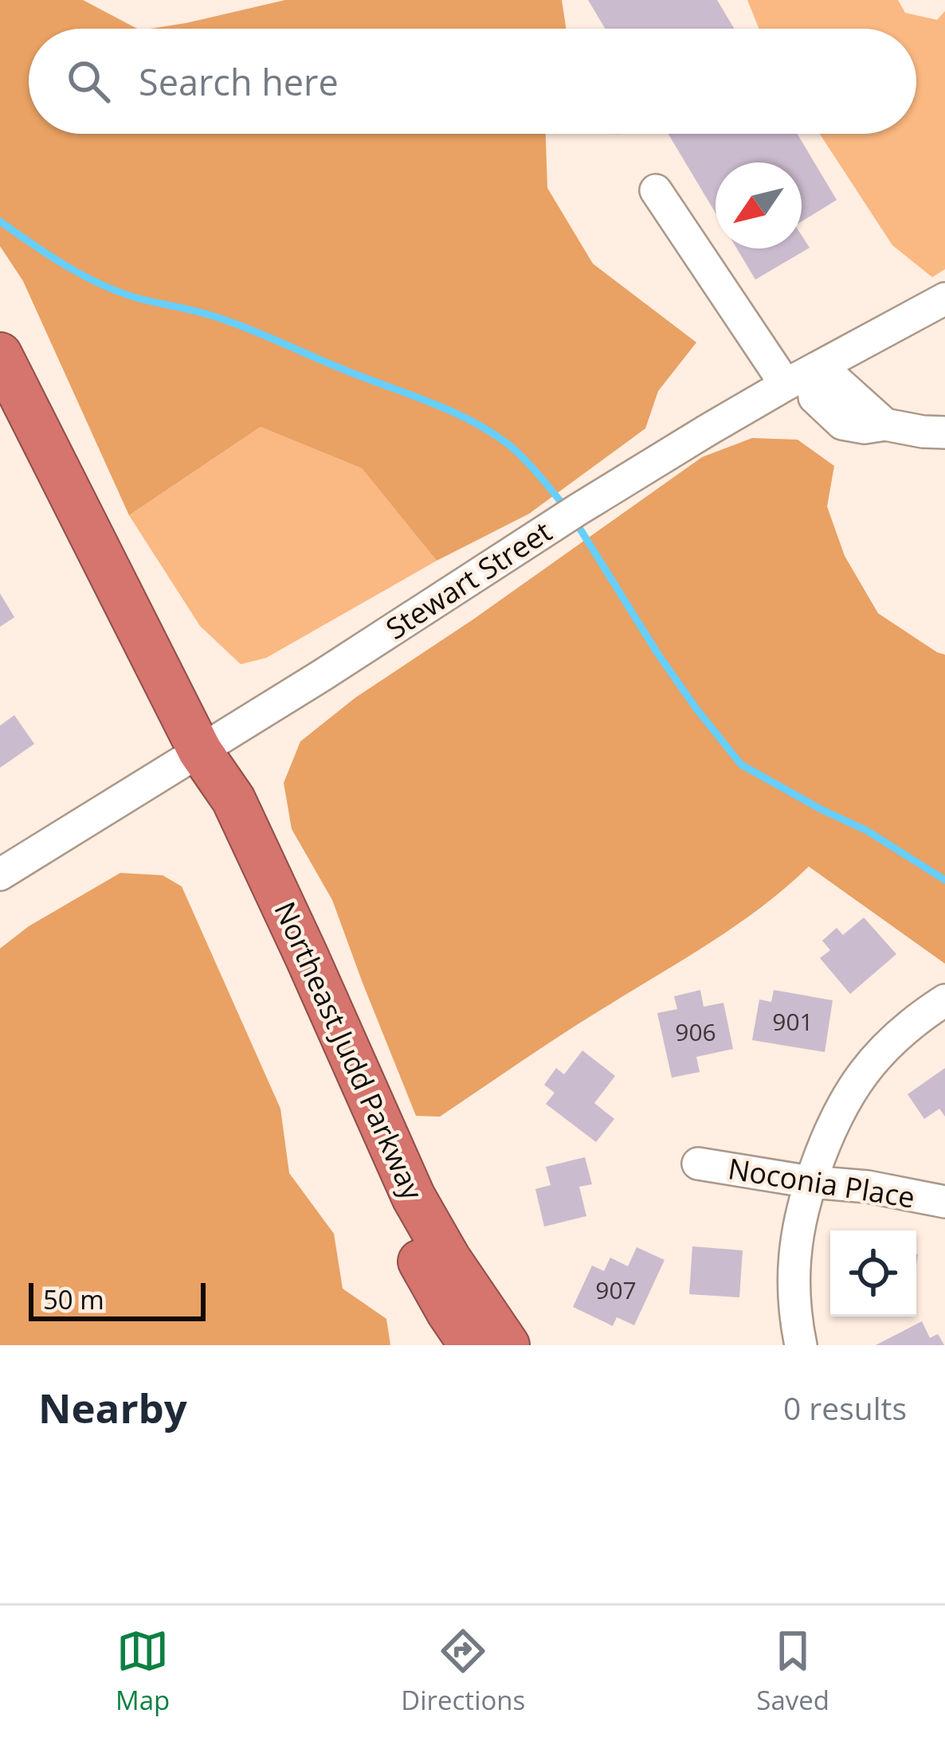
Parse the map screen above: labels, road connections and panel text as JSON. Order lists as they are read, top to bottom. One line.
{"streets":{"highway":["Northeast Judd Parkway"],"street":["Stewart Street","Noconia Place"]},"crossings":[["Stewart Street","Northeast Judd Parkway"]],"house_numbers":["901","906","907"],"scale_bar":"50 m","north":"bottom left","page":{"search":"Search here","scale":"50 m","heading":["Nearby","0 results"],"nav":["Map","Directions","Saved"]}}
